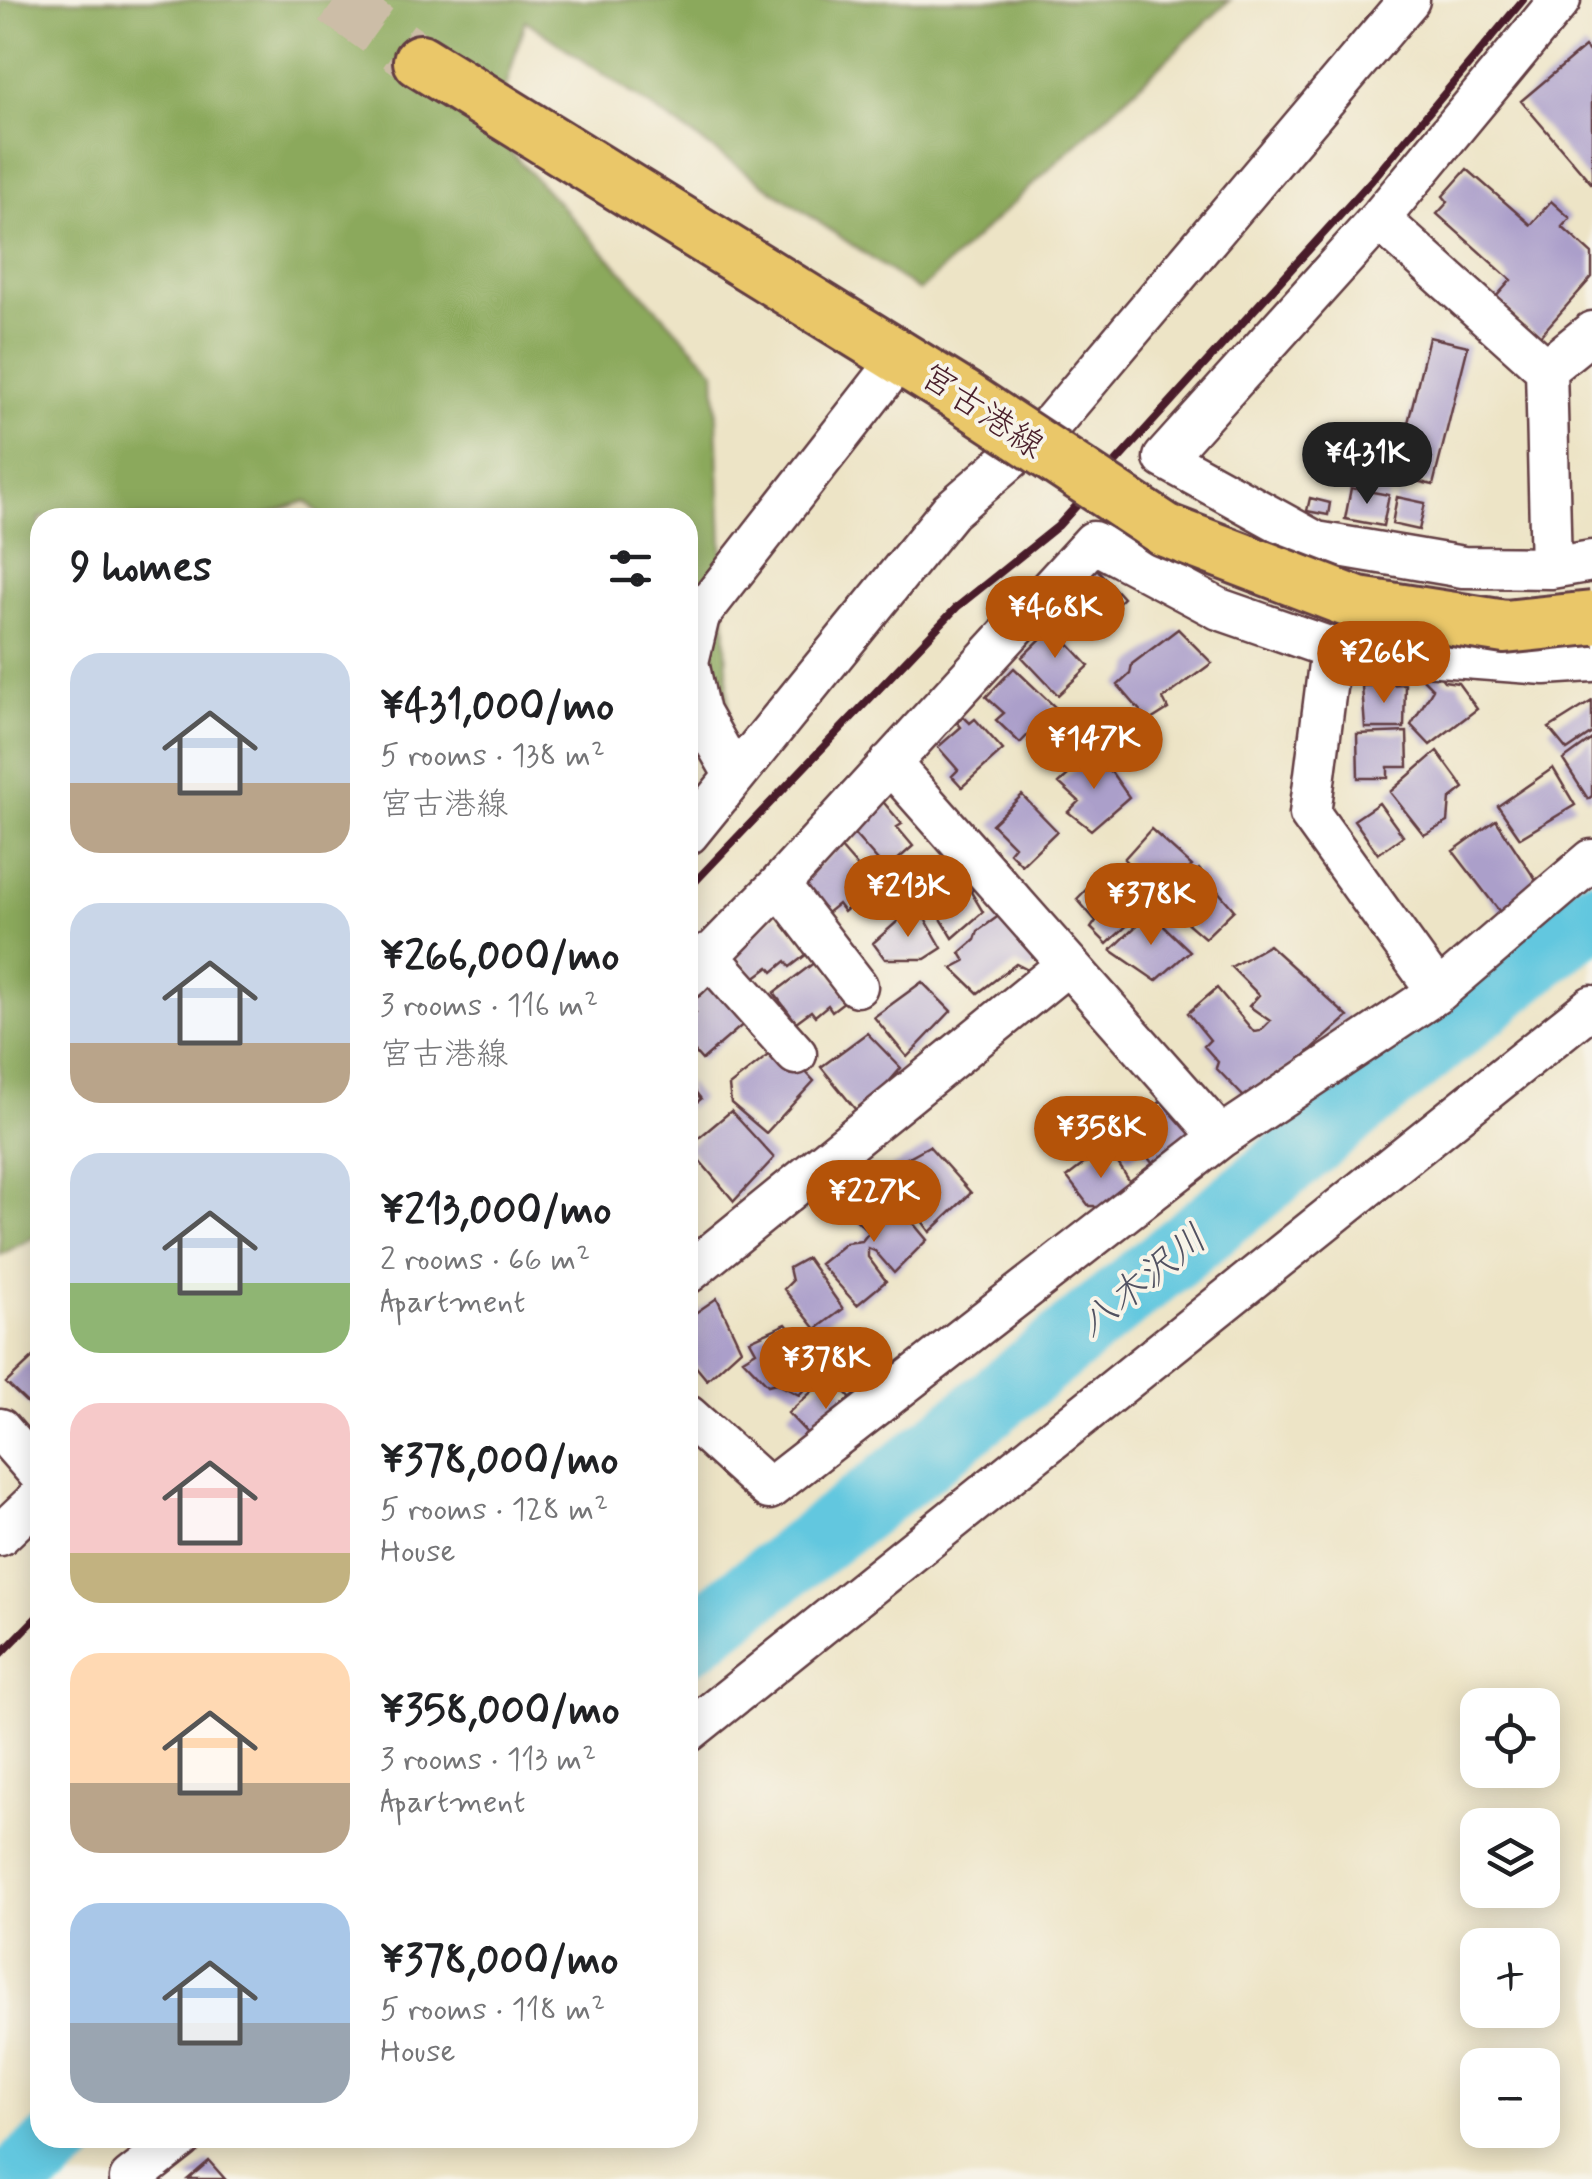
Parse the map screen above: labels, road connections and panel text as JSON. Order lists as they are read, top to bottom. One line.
{"streets":{"main road":["宮古港線"]},"water":["八木沢川"],"page":{"price":["¥431K","¥468K","¥266K","¥147K","¥213K","¥378K","¥358K","¥227K","¥378K"],"heading":"9 homes","list":[{"name":"¥431,000/mo","note":"5 rooms · 138 m² · 宮古港線"},{"name":"¥266,000/mo","note":"3 rooms · 116 m² · 宮古港線"},{"name":"¥213,000/mo","note":"2 rooms · 66 m² · Apartment"},{"name":"¥378,000/mo","note":"5 rooms · 128 m² · House"},{"name":"¥358,000/mo","note":"3 rooms · 113 m² · Apartment"},{"name":"¥378,000/mo","note":"5 rooms · 118 m² · House"}],"map_buttons":["+","−"]}}
